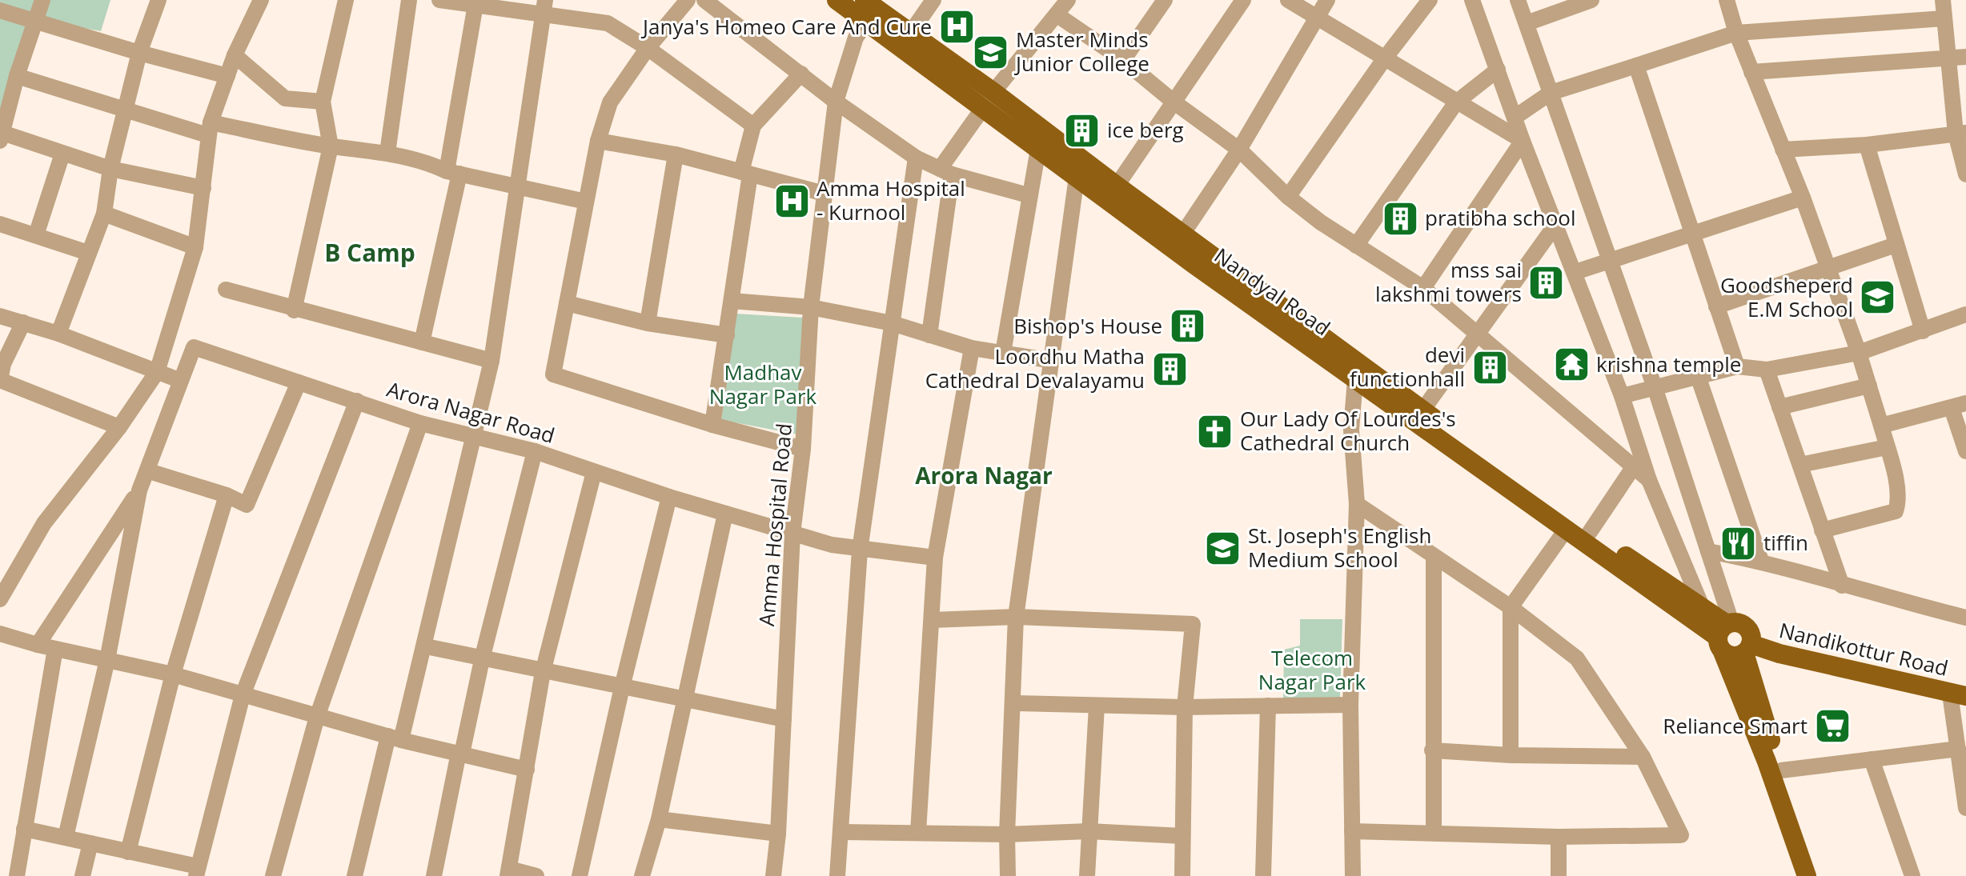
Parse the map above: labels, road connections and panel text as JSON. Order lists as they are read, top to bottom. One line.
{"streets":{"main road":["Nandyal Road","Nandikottur Road"],"street":["Arora Nagar Road","Amma Hospital Road"]},"crossings":[["Nandyal Road","Nandikottur Road"],["Arora Nagar Road","Amma Hospital Road"]],"districts":["B Camp","Arora Nagar"],"parks":["Madhav Nagar Park","Telecom Nagar Park"],"places":{"hospital":["Janya's Homeo Care And Cure","Amma Hospital - Kurnool"],"school or university":["Master Minds Junior College","Goodsheperd E.M School","St. Joseph's English Medium School"],"building":["ice berg","pratibha school","mss sai lakshmi towers","Bishop's House","devi functionhall","Loordhu Matha Cathedral Devalayamu"],"temple":["krishna temple"],"church":["Our Lady Of Lourdes's Cathedral Church"],"restaurant":["tiffin"],"supermarket":["Reliance Smart"]}}
